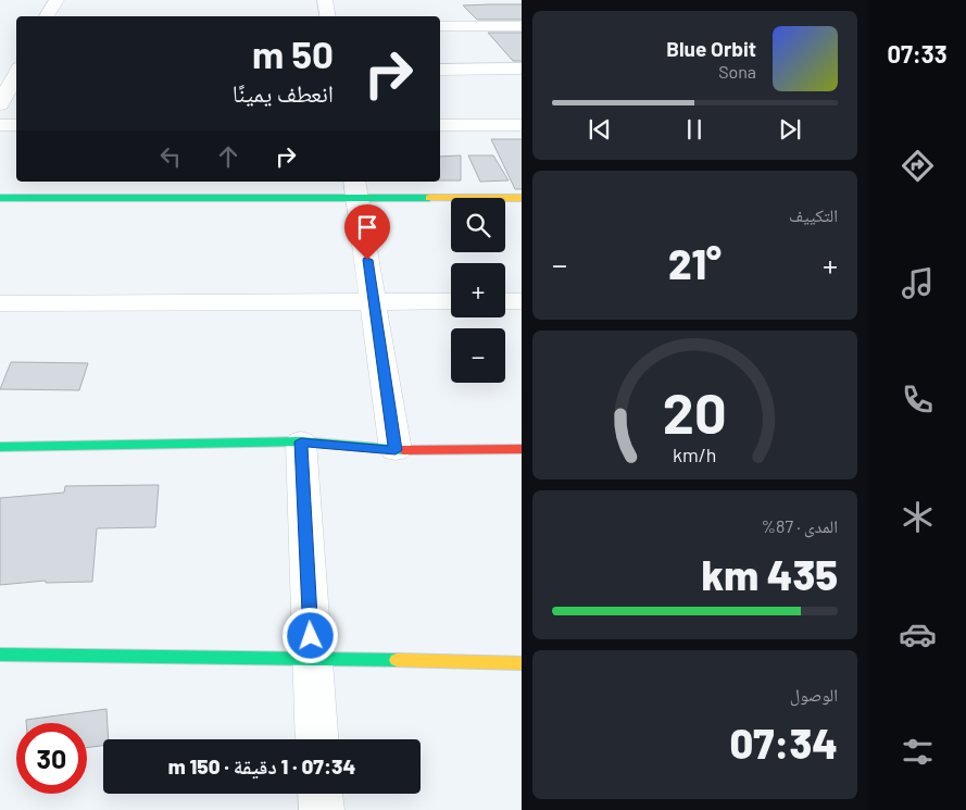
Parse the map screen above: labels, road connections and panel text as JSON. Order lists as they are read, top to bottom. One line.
{"page":{"tabs":"07:33","turn":["50 m","انعطف يمينًا"],"song":["Blue Orbit","Sona"],"tile":["التكييف",["المدى · 87%","435 km"],["الوصول","07:34"]],"map_buttons":["+","−"],"heat":["−","21°","+"],"limit":"30","trip":"07:34 · 1 دقيقة · 150 m","gauge":["20","km/h"]}}
